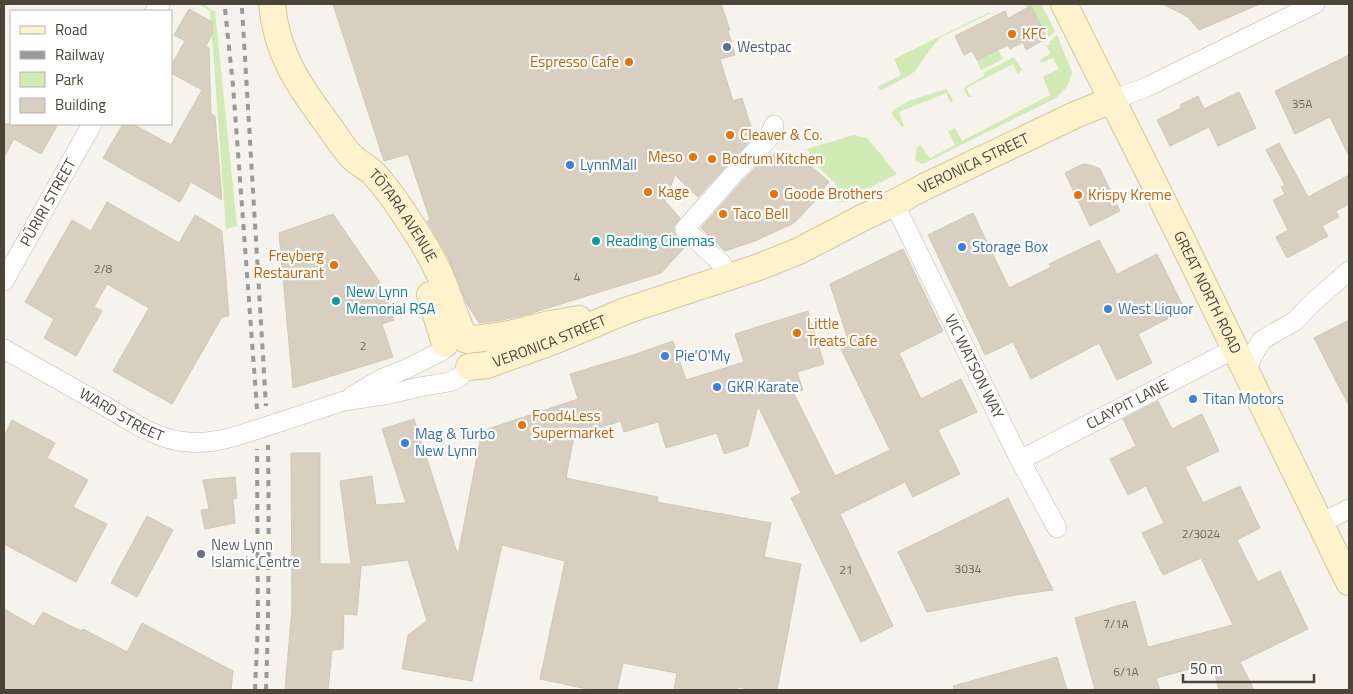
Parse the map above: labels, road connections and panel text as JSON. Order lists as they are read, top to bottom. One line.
{"streets":{"street":["VERONICA STREET","PŪRIRI STREET","TŌTARA AVENUE","GREAT NORTH ROAD","VIC WATSON WAY","CLAYPIT LANE","WARD STREET"]},"crossings":[["VERONICA STREET","TŌTARA AVENUE"],["VERONICA STREET","GREAT NORTH ROAD"],["VERONICA STREET","VIC WATSON WAY"],["VERONICA STREET","WARD STREET"],["GREAT NORTH ROAD","CLAYPIT LANE"],["VIC WATSON WAY","CLAYPIT LANE"]],"places":["KFC","Westpac","Espresso Cafe","Cleaver & Co.","Meso","Bodrum Kitchen","LynnMall","Kage","Goode Brothers","Krispy Kreme","Taco Bell","Reading Cinemas","Storage Box","Freyberg Restaurant","New Lynn Memorial RSA","West Liquor","Little Treats Cafe","Pie'O'My","GKR Karate","Titan Motors","Food4Less Supermarket","Mag & Turbo New Lynn","New Lynn Islamic Centre"],"house_numbers":["35A","2/8","4","2","2/3024","3034","21","7/1A","6/1A"],"legend":["Road","Railway","Park","Building"],"scale_bar":"50 m"}
